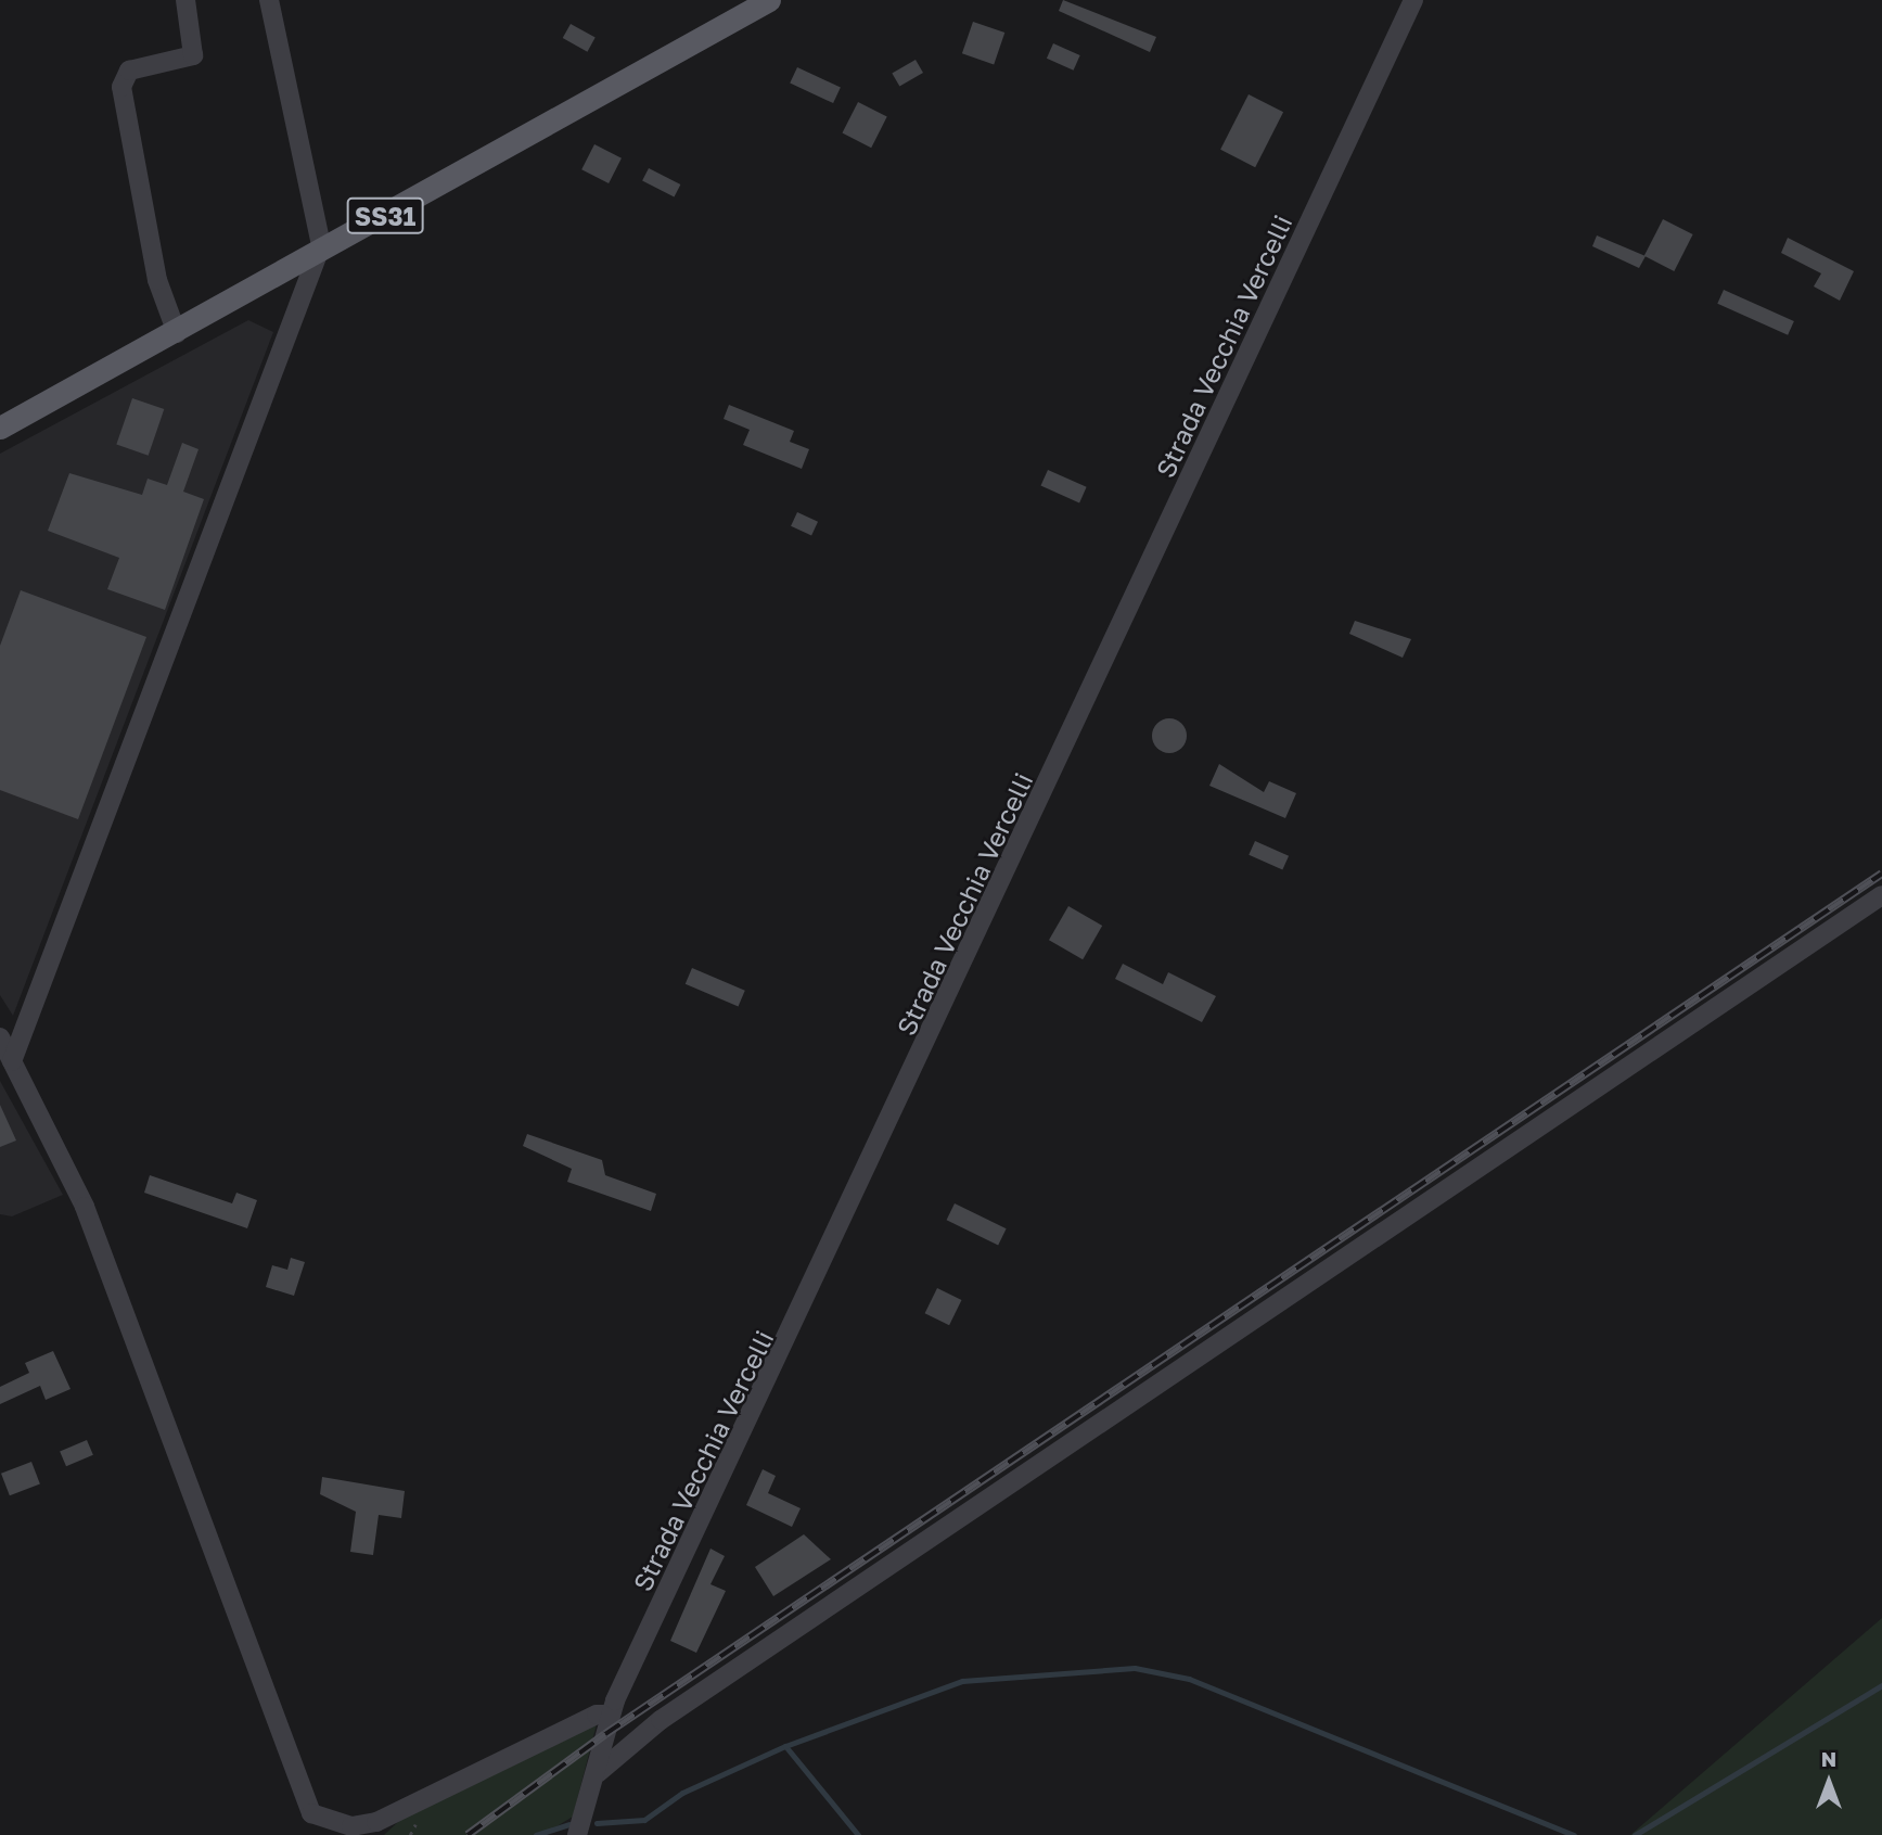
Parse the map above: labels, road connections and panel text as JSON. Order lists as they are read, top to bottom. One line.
{"streets":{"main road":["SS31"],"street":["Strada Vecchia Vercelli"]},"north":"top"}
